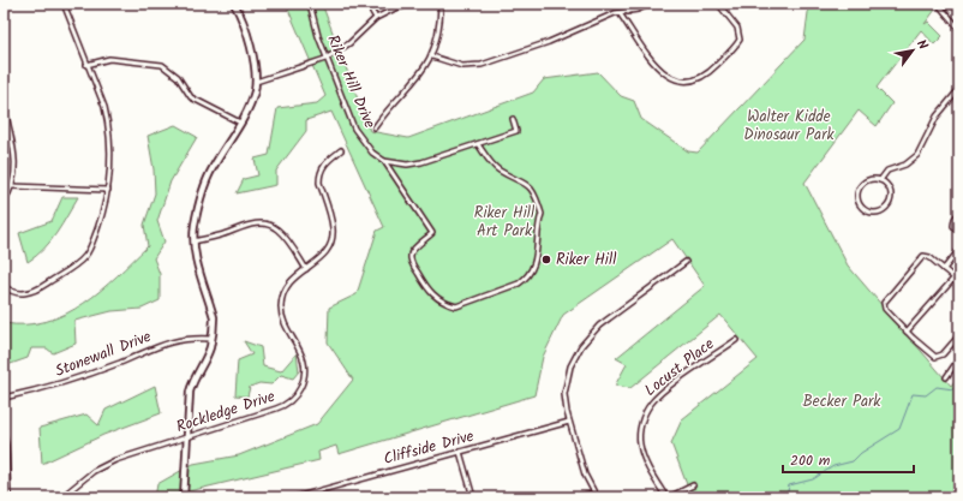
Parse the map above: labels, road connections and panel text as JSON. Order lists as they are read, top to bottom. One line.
{"streets":{"street":["Riker Hill Drive","Stonewall Drive","Locust Place","Rockledge Drive","Cliffside Drive"]},"parks":["Walter Kidde Dinosaur Park","Riker Hill Art Park","Becker Park"],"places":["Riker Hill"],"scale_bar":"200 m","north":"top right"}
